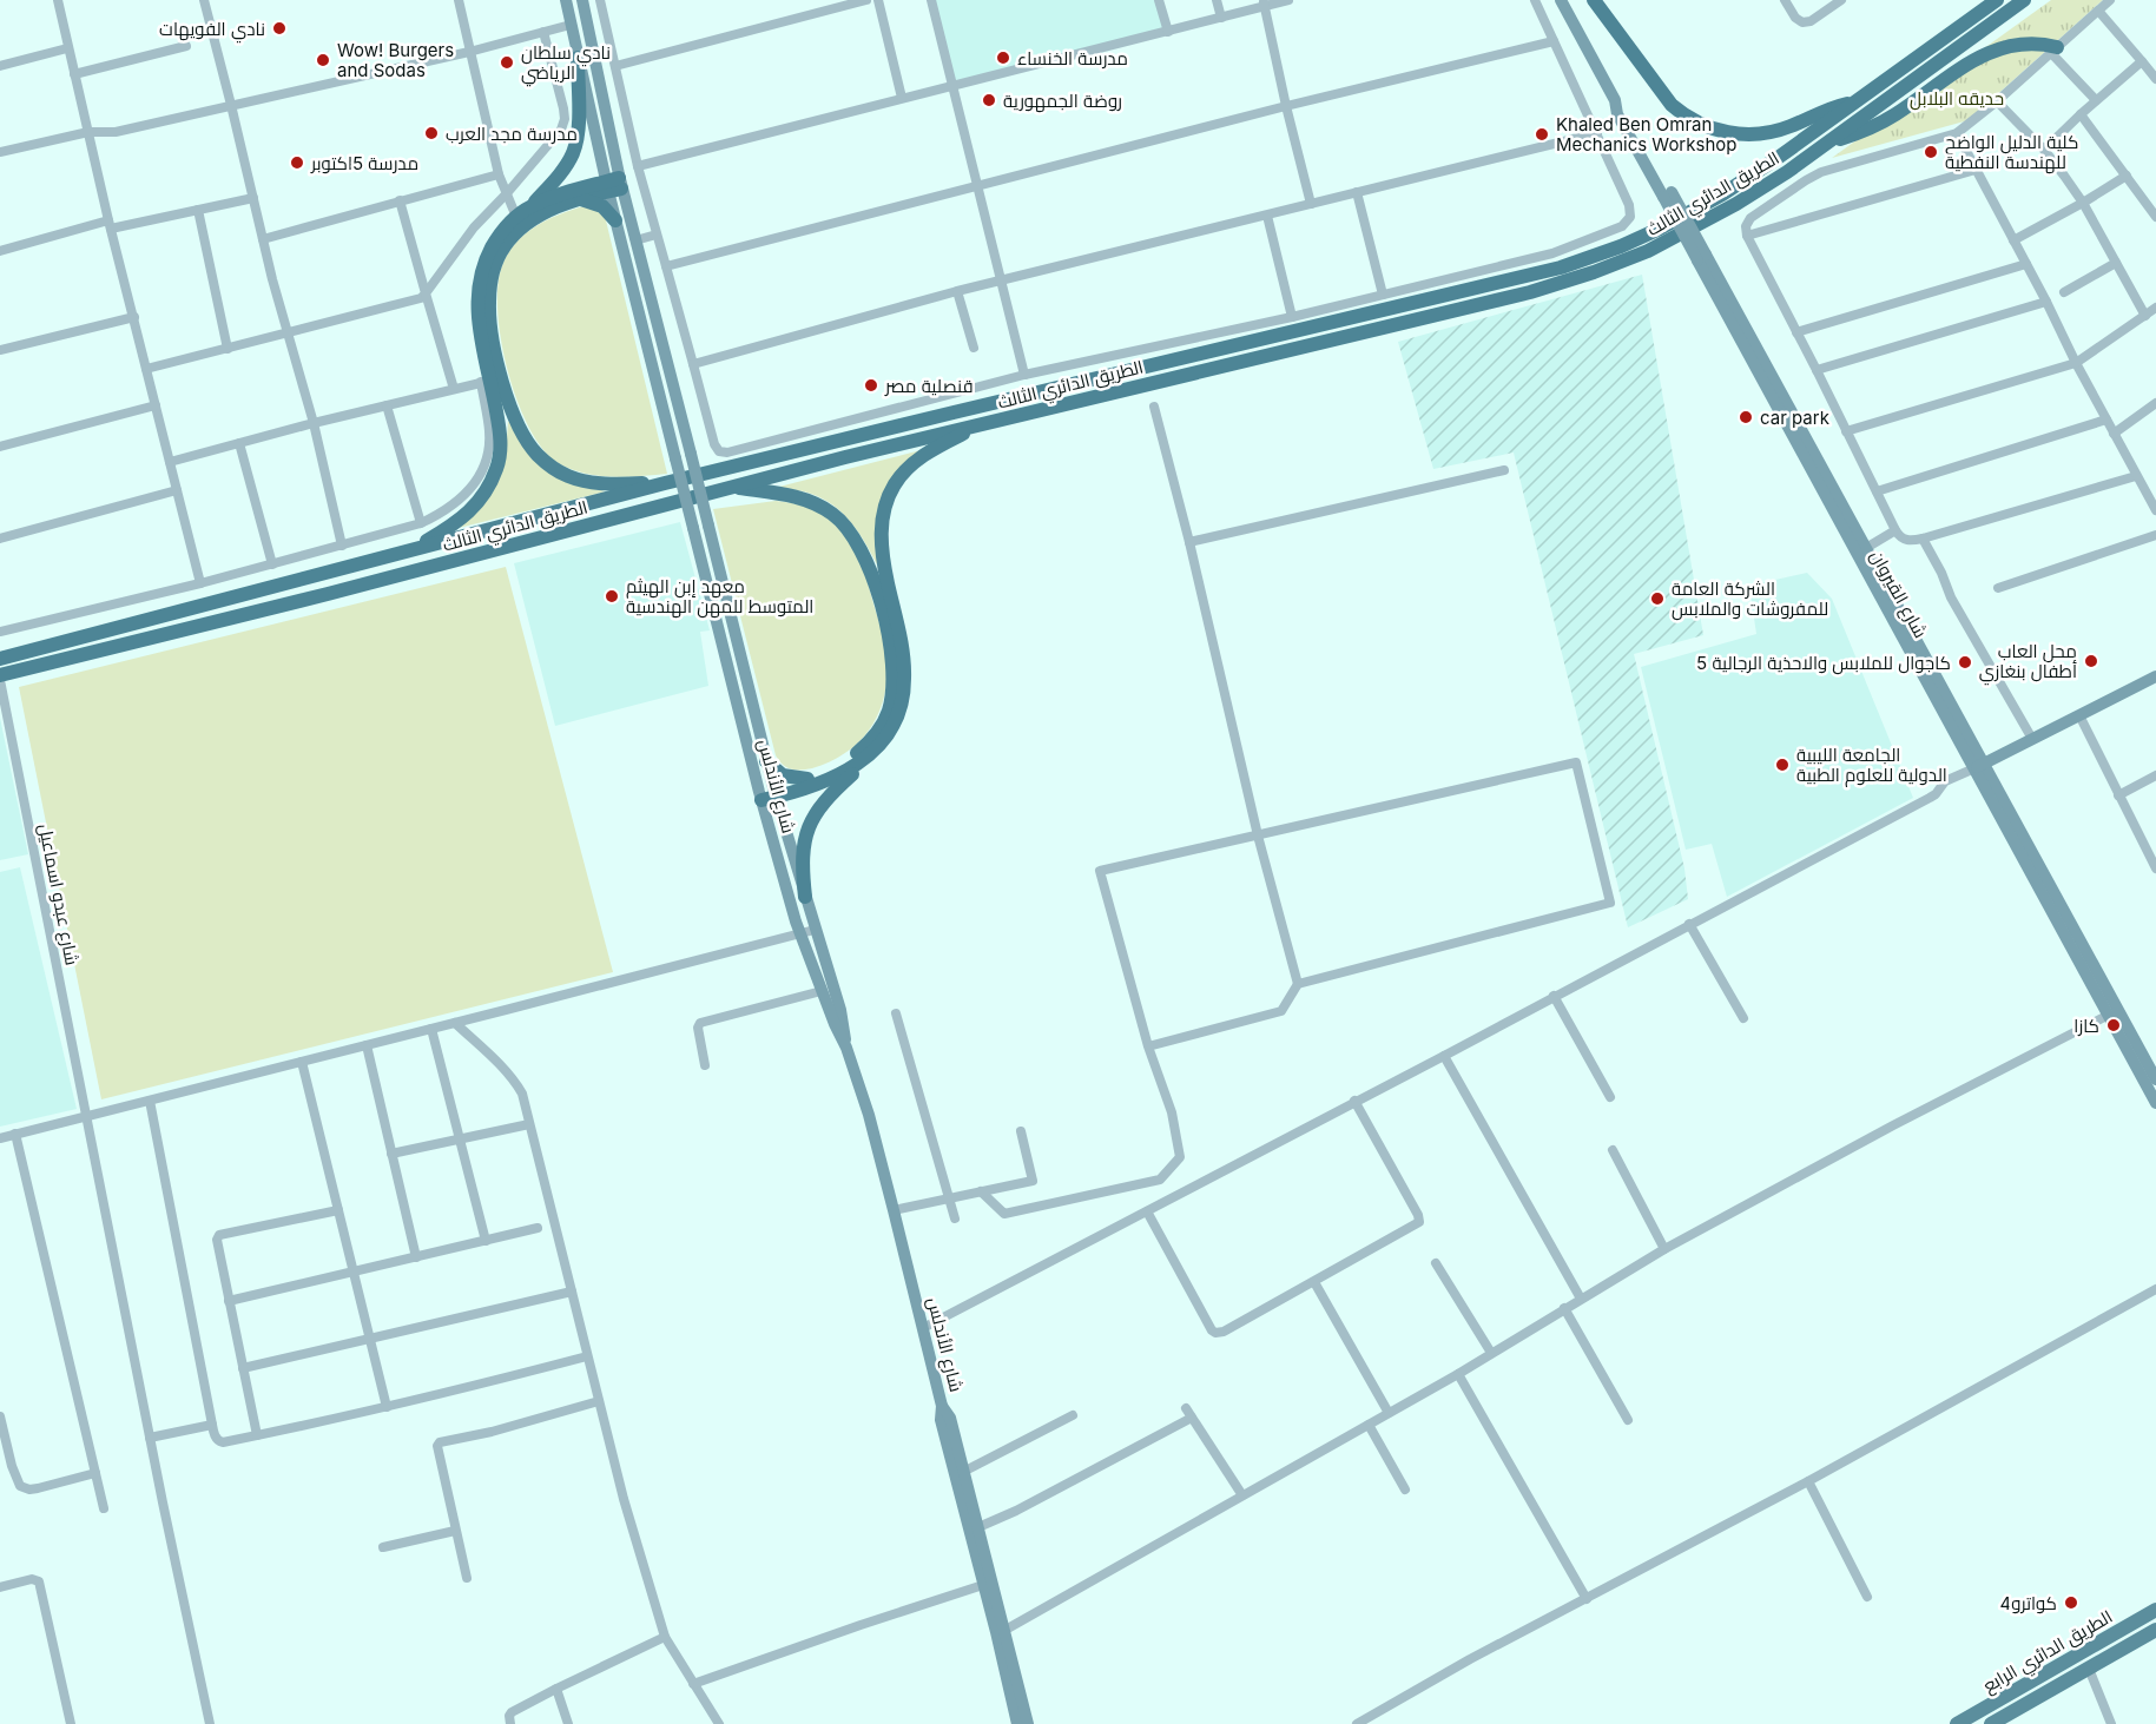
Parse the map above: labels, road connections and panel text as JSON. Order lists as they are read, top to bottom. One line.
{"streets":{"highway":["الطريق الدائري الثالث"],"main road":["شارع القيروان","شارع الأندلس","الطريق الدائري الرابع"],"street":["شارع عبدو اسماعيل"]},"crossings":[["الطريق الدائري الثالث","شارع عبدو اسماعيل"]],"parks":["حديقه البلابل"],"places":["نادي الفويهات","مدرسة الخنساء","Wow! Burgers and Sodas","نادي سلطان الرياضي","روضة الجمهورية","مدرسة مجد العرب","Khaled Ben Omran Mechanics Workshop","كلية الدليل الواضح للهندسة النفطية","مدرسة 5اكتوبر","قنصلية مصر","car park","معهد إبن الهيثم المتوسط للمهن الهندسية","الشركة العامة للمفروشات والملابس","محل العاب أطفال بنغازي","كاجوال للملابس والاحذية الرجالية 5","الجامعة الليبية الدولية للعلوم الطبية","كازا","كواترو4"]}
